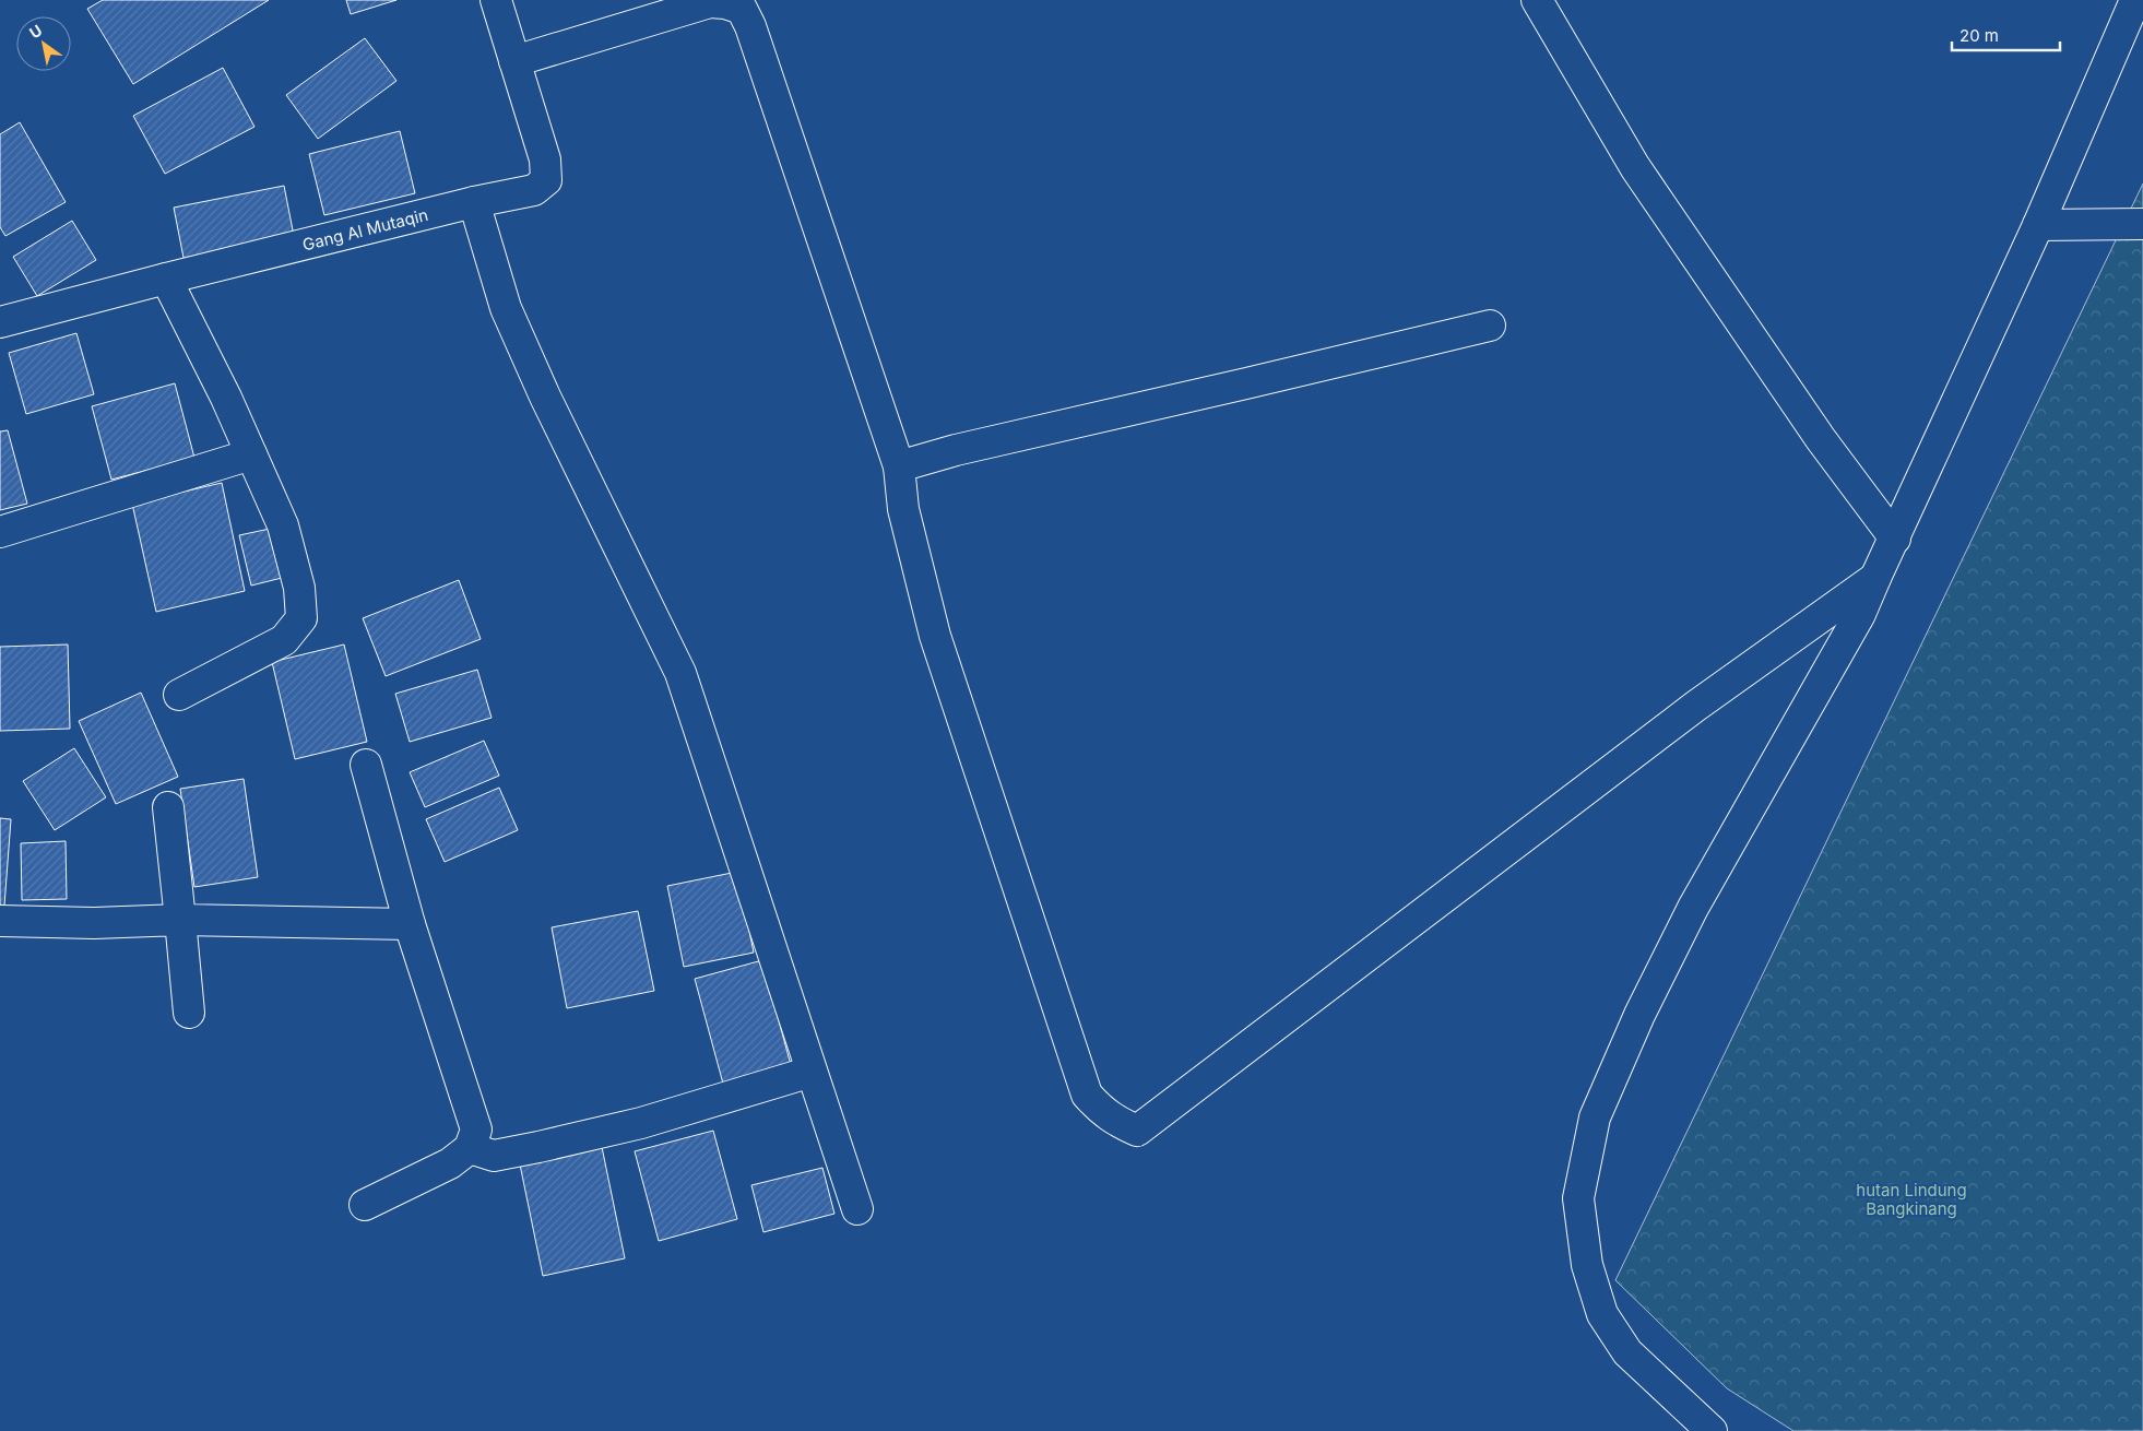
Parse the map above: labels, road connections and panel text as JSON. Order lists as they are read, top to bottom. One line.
{"streets":{"street":["Gang Al Mutaqin"]},"parks":["hutan Lindung Bangkinang"],"scale_bar":"20 m","north":"top left"}
